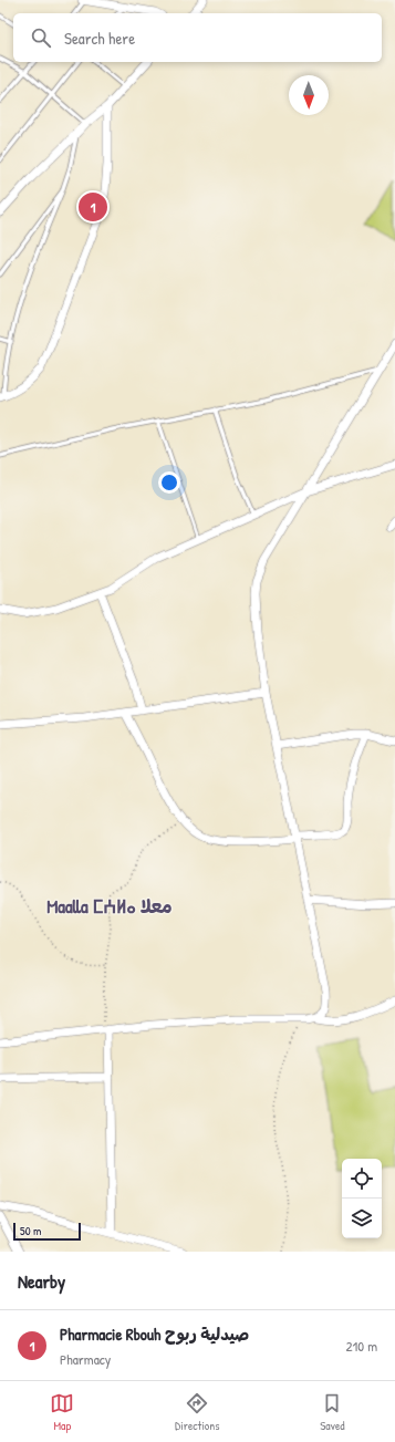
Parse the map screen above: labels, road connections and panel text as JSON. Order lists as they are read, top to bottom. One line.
{"districts":["Maalla ⵎⵄⵍⴰ معلا"],"scale_bar":"50 m","north":"bottom","page":{"search":"Search here","pins":"1","scale":"50 m","heading":"Nearby","list":[{"mark":"1","name":"Pharmacie Rbouh صيدلية ربوح","note":"Pharmacy","value":"210 m"}],"nav":["Map","Directions","Saved"]}}
